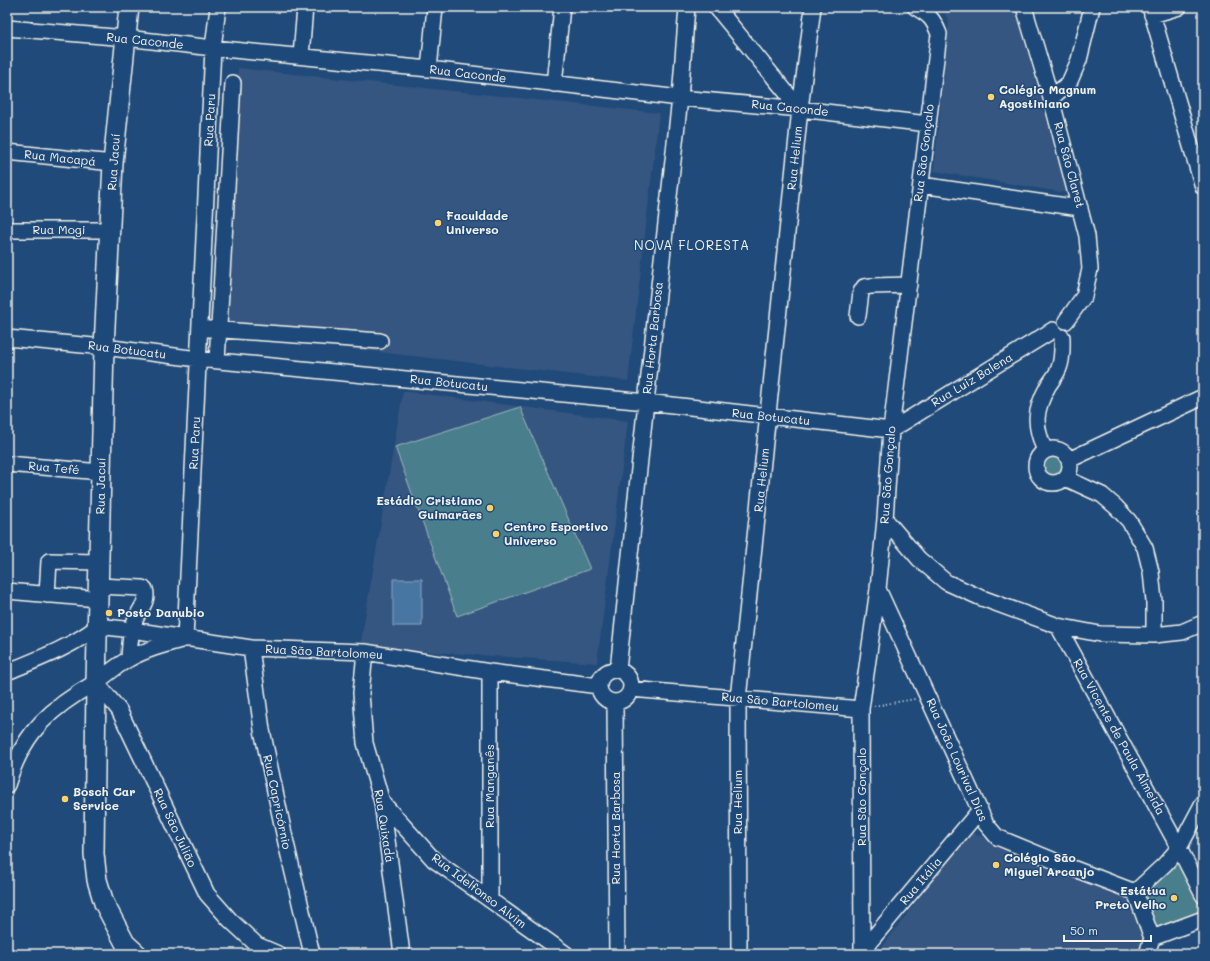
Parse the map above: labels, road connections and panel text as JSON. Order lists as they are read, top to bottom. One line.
{"streets":{"main road":["Rua Jacuí"],"street":["Rua Caconde","Rua Paru","Rua São Gonçalo","Rua Macapá","Rua Helium","Rua São Claret","Rua Mogi","Rua Horta Barbosa","Rua Botucatu","Rua Luiz Balena","Rua Tefé","Rua São Bartolomeu","Rua Vicente de Paula Almeida","Rua João Lourival Dias","Rua Manganês","Rua Capricórnio","Rua Quixadá","Rua São Julião","Rua Itália","Rua Idelfonso Alvim"]},"crossings":[["Rua Caconde","Rua Paru"],["Rua Caconde","Rua São Gonçalo"],["Rua Caconde","Rua Helium"],["Rua Caconde","Rua Jacuí"],["Rua Caconde","Rua Horta Barbosa"],["Rua Paru","Rua Botucatu"],["Rua Paru","Rua São Bartolomeu"],["Rua São Gonçalo","Rua Botucatu"],["Rua São Gonçalo","Rua Luiz Balena"],["Rua São Gonçalo","Rua São Bartolomeu"],["Rua São Gonçalo","Rua João Lourival Dias"],["Rua São Gonçalo","Rua Itália"],["Rua Macapá","Rua Jacuí"],["Rua Helium","Rua Botucatu"],["Rua Helium","Rua São Bartolomeu"],["Rua Jacuí","Rua Mogi"],["Rua Jacuí","Rua Botucatu"],["Rua Jacuí","Rua Tefé"],["Rua Jacuí","Rua São Bartolomeu"],["Rua Jacuí","Rua São Julião"],["Rua São Claret","Rua Luiz Balena"],["Rua Horta Barbosa","Rua Botucatu"],["Rua Horta Barbosa","Rua São Bartolomeu"],["Rua Botucatu","Rua Luiz Balena"],["Rua São Bartolomeu","Rua Manganês"],["Rua São Bartolomeu","Rua Capricórnio"],["Rua São Bartolomeu","Rua Quixadá"],["Rua João Lourival Dias","Rua Itália"],["Rua Manganês","Rua Idelfonso Alvim"],["Rua Quixadá","Rua Idelfonso Alvim"]],"districts":["NOVA FLORESTA"],"places":["Colégio Magnum Agostiniano","Faculdade Universo","Estádio Cristiano Guimarães","Centro Esportivo Universo","Posto Danubio","Bosch Car Service","Colégio São Miguel Arcanjo","Estátua Preto Velho"],"scale_bar":"50 m"}
